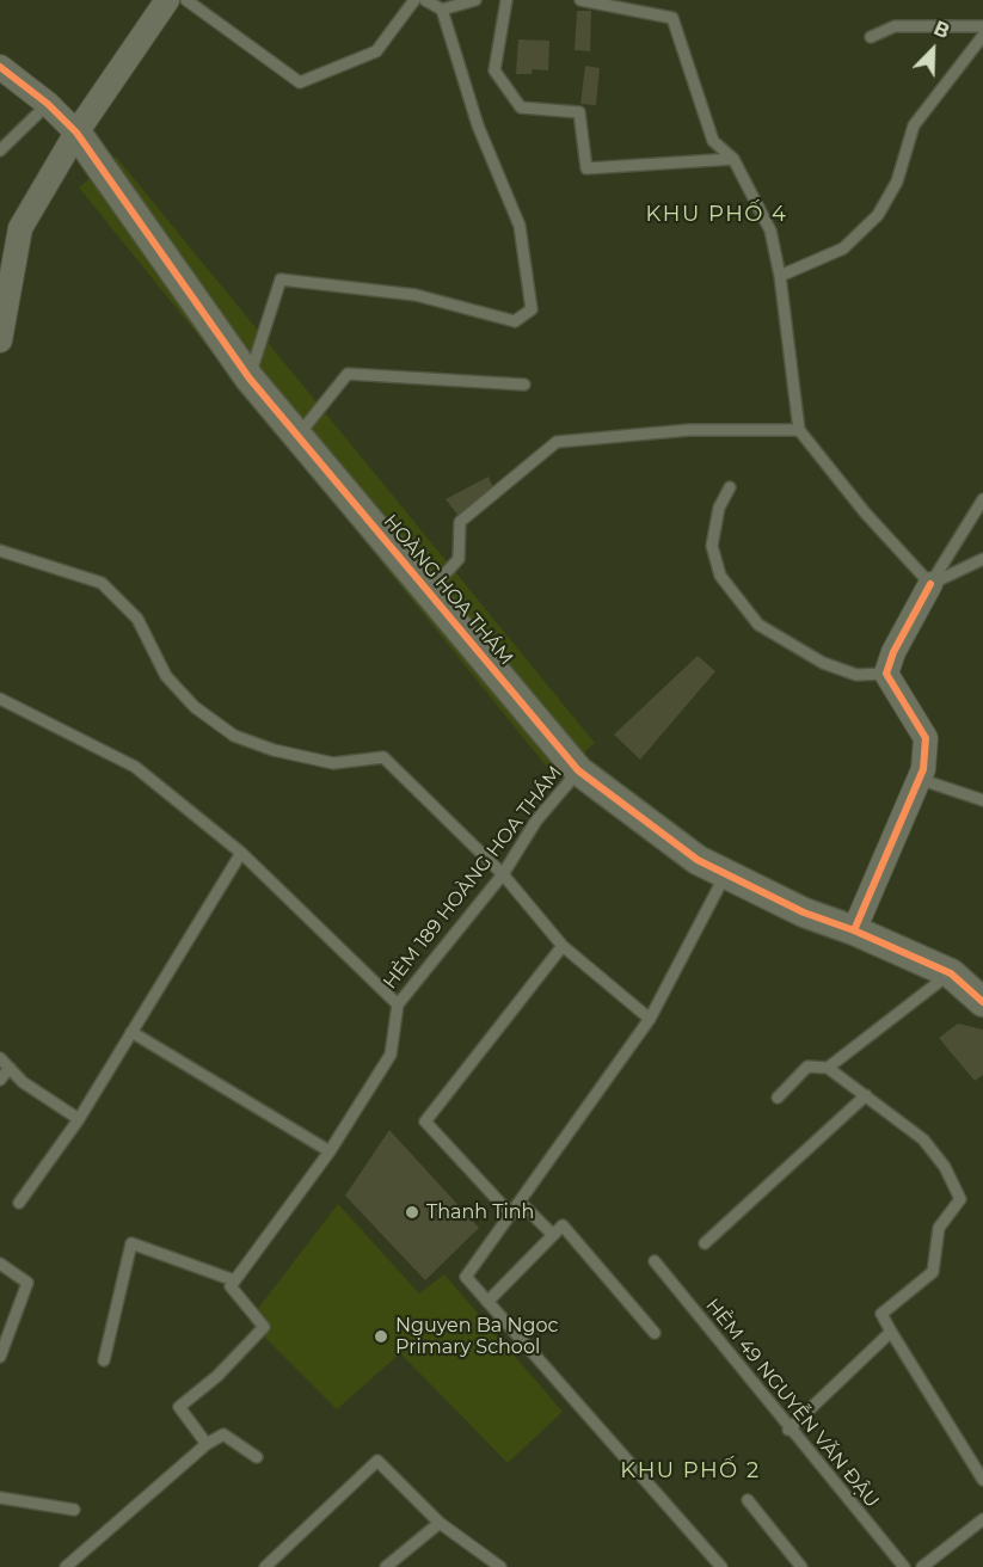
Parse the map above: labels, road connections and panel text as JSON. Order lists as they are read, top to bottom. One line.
{"streets":{"street":["HOÀNG HOA THÁM"],"lane":["HẺM 189 HOÀNG HOA THÁM","HẺM 49 NGUYỄN VĂN ĐẬU"]},"crossings":[["HOÀNG HOA THÁM","HẺM 189 HOÀNG HOA THÁM"]],"districts":["KHU PHỐ 4","KHU PHỐ 2"],"places":["Thanh Tinh","Nguyen Ba Ngoc Primary School"],"north":"top right"}
